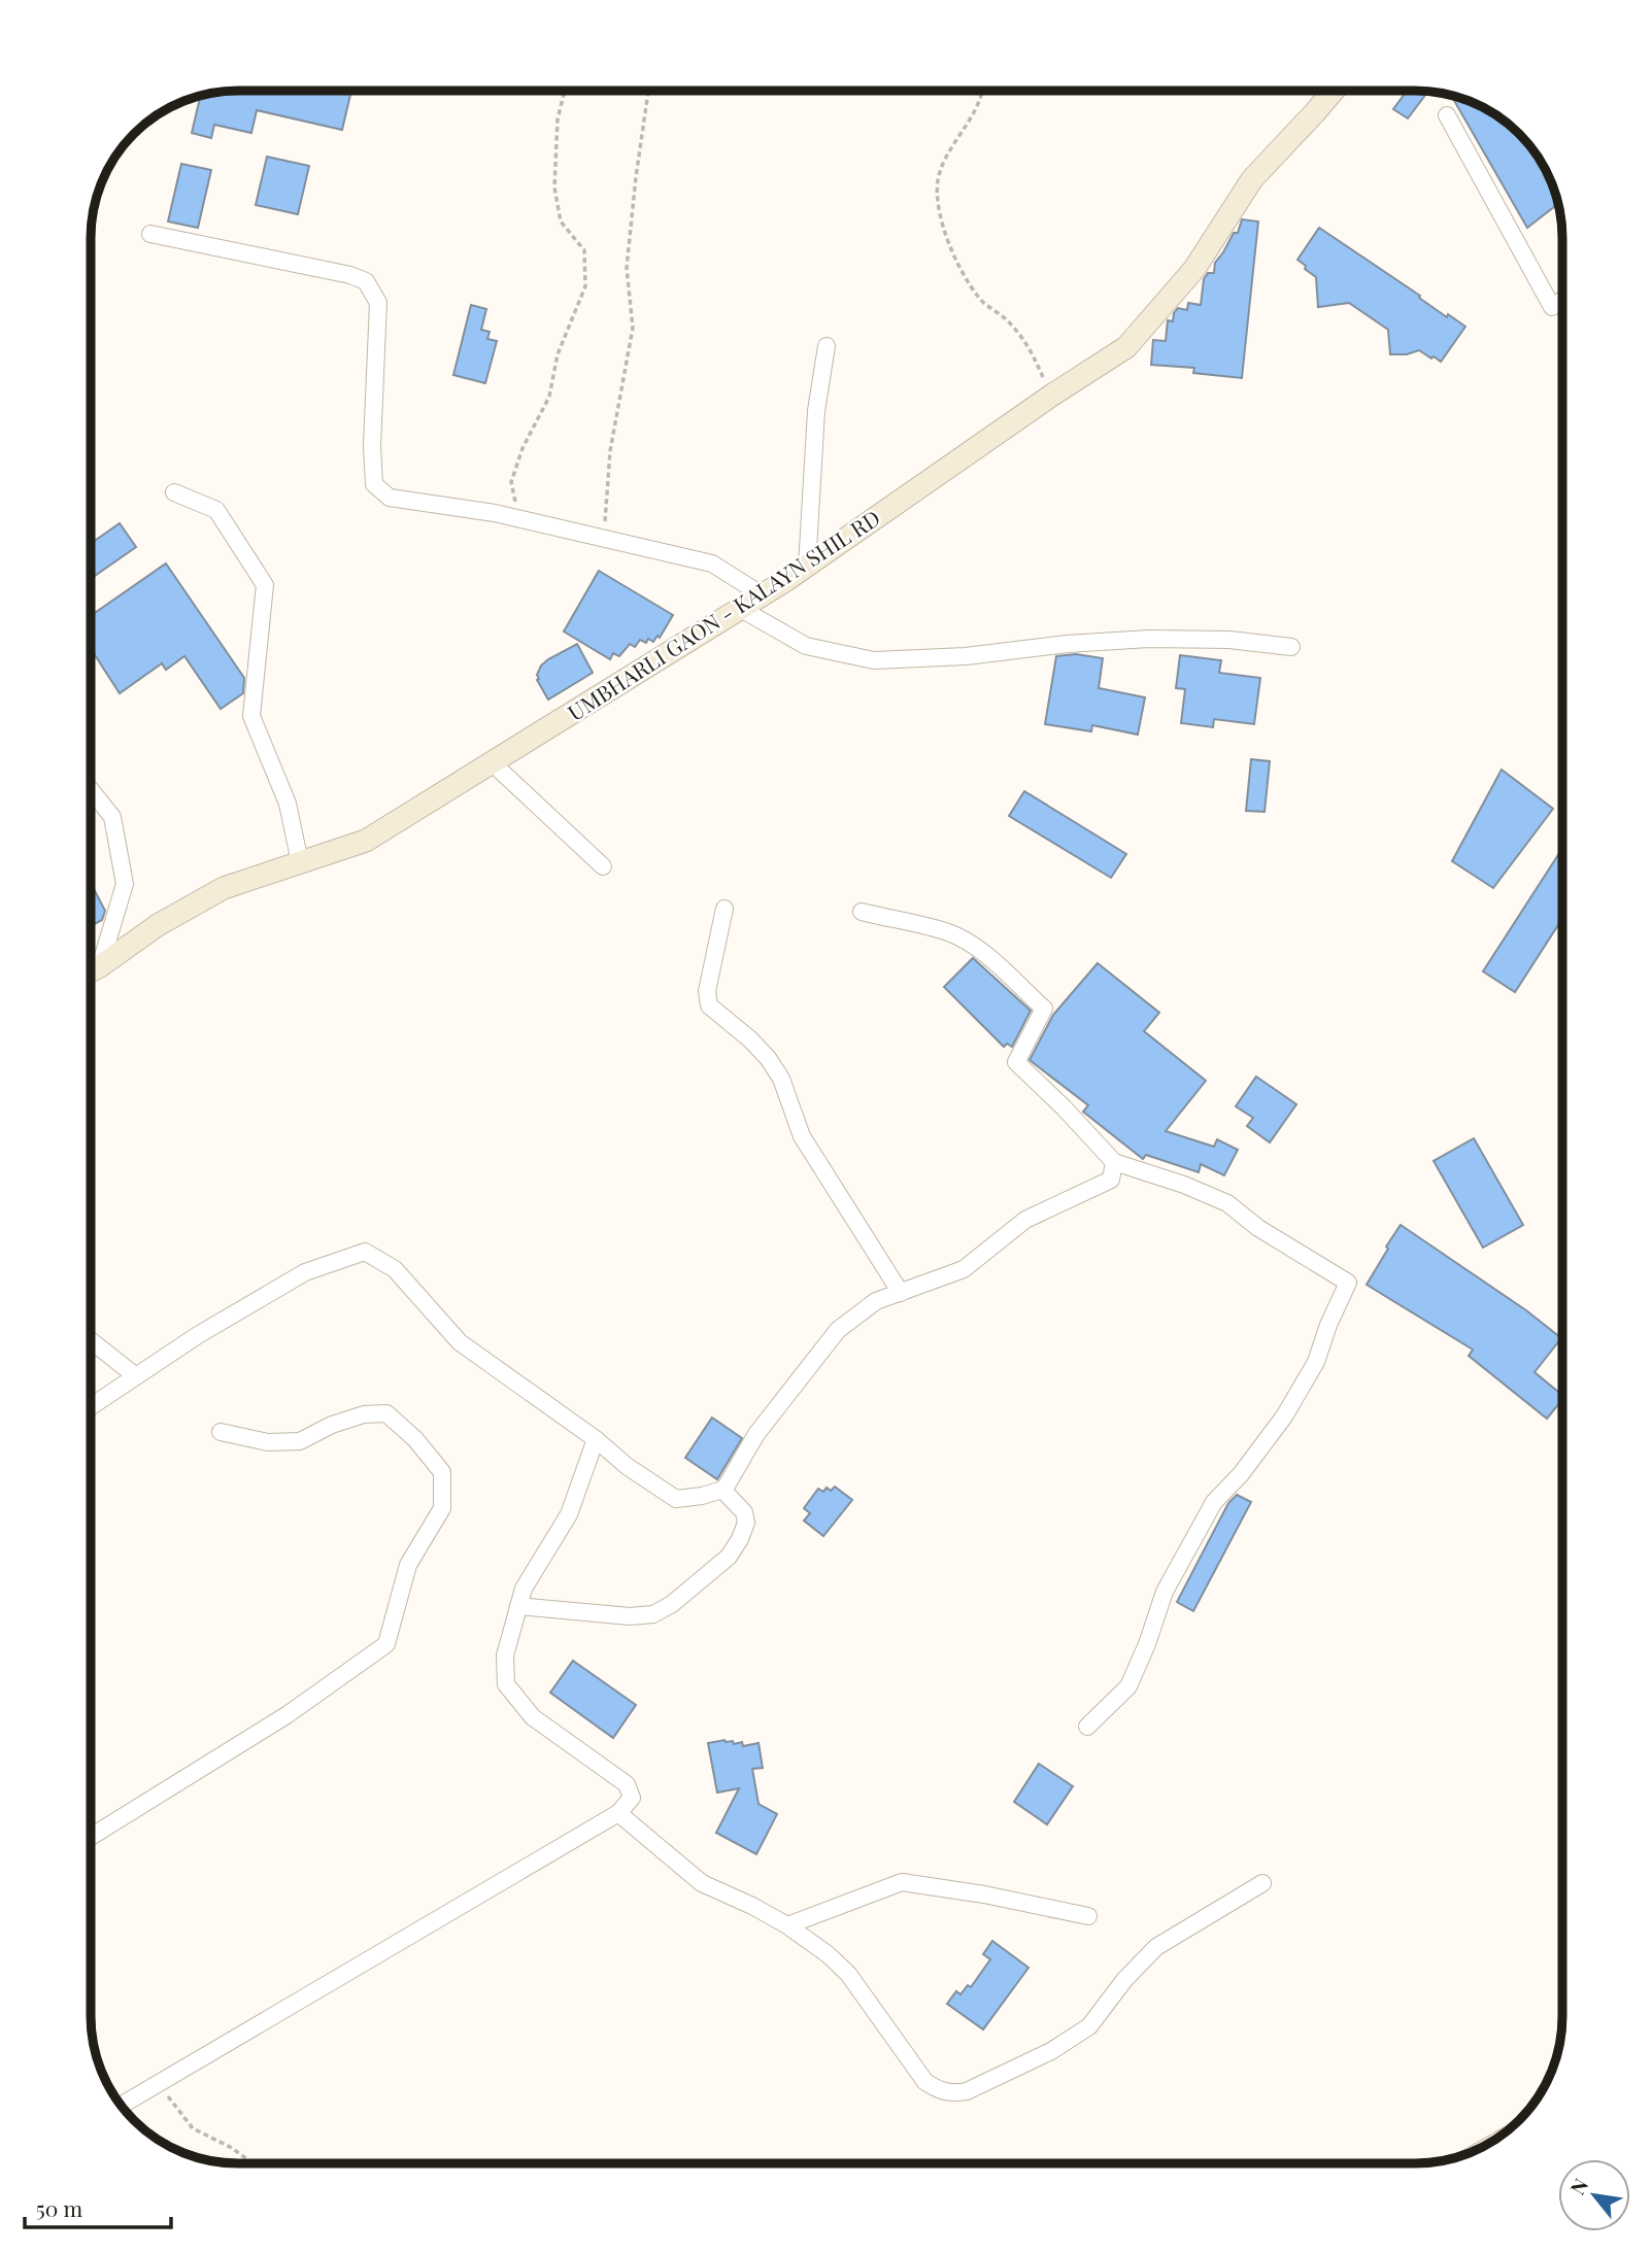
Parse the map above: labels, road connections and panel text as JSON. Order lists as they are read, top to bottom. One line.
{"streets":{"street":["UMBHARLI GAON - KALAYN SHIL RD"]},"scale_bar":"50 m","north":"top left"}
